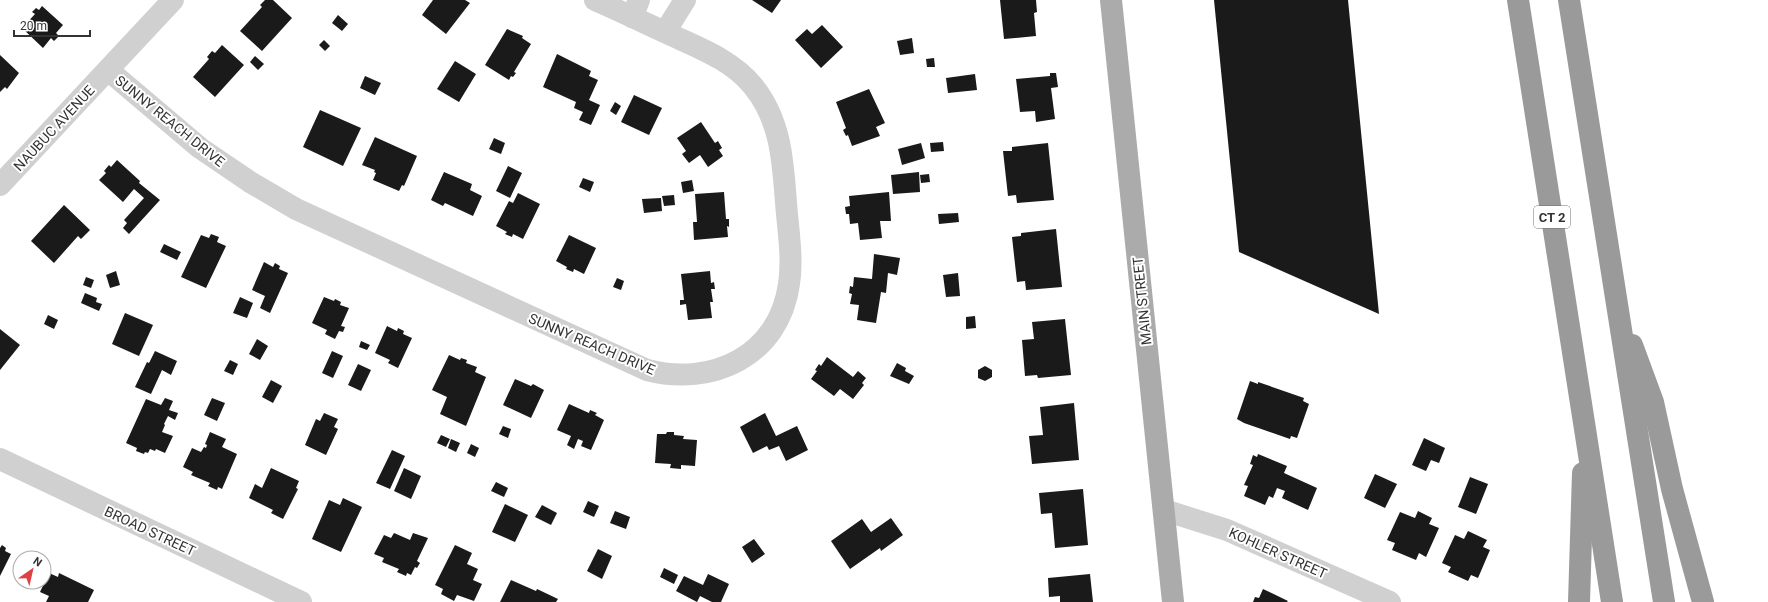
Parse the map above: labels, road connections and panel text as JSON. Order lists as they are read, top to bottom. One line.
{"streets":{"highway":["CT 2"],"main road":["MAIN STREET"],"street":["SUNNY REACH DRIVE","NAUBUC AVENUE","BROAD STREET","KOHLER STREET"]},"crossings":[["SUNNY REACH DRIVE","NAUBUC AVENUE"],["MAIN STREET","KOHLER STREET"]],"scale_bar":"20 m","north":"top right"}
